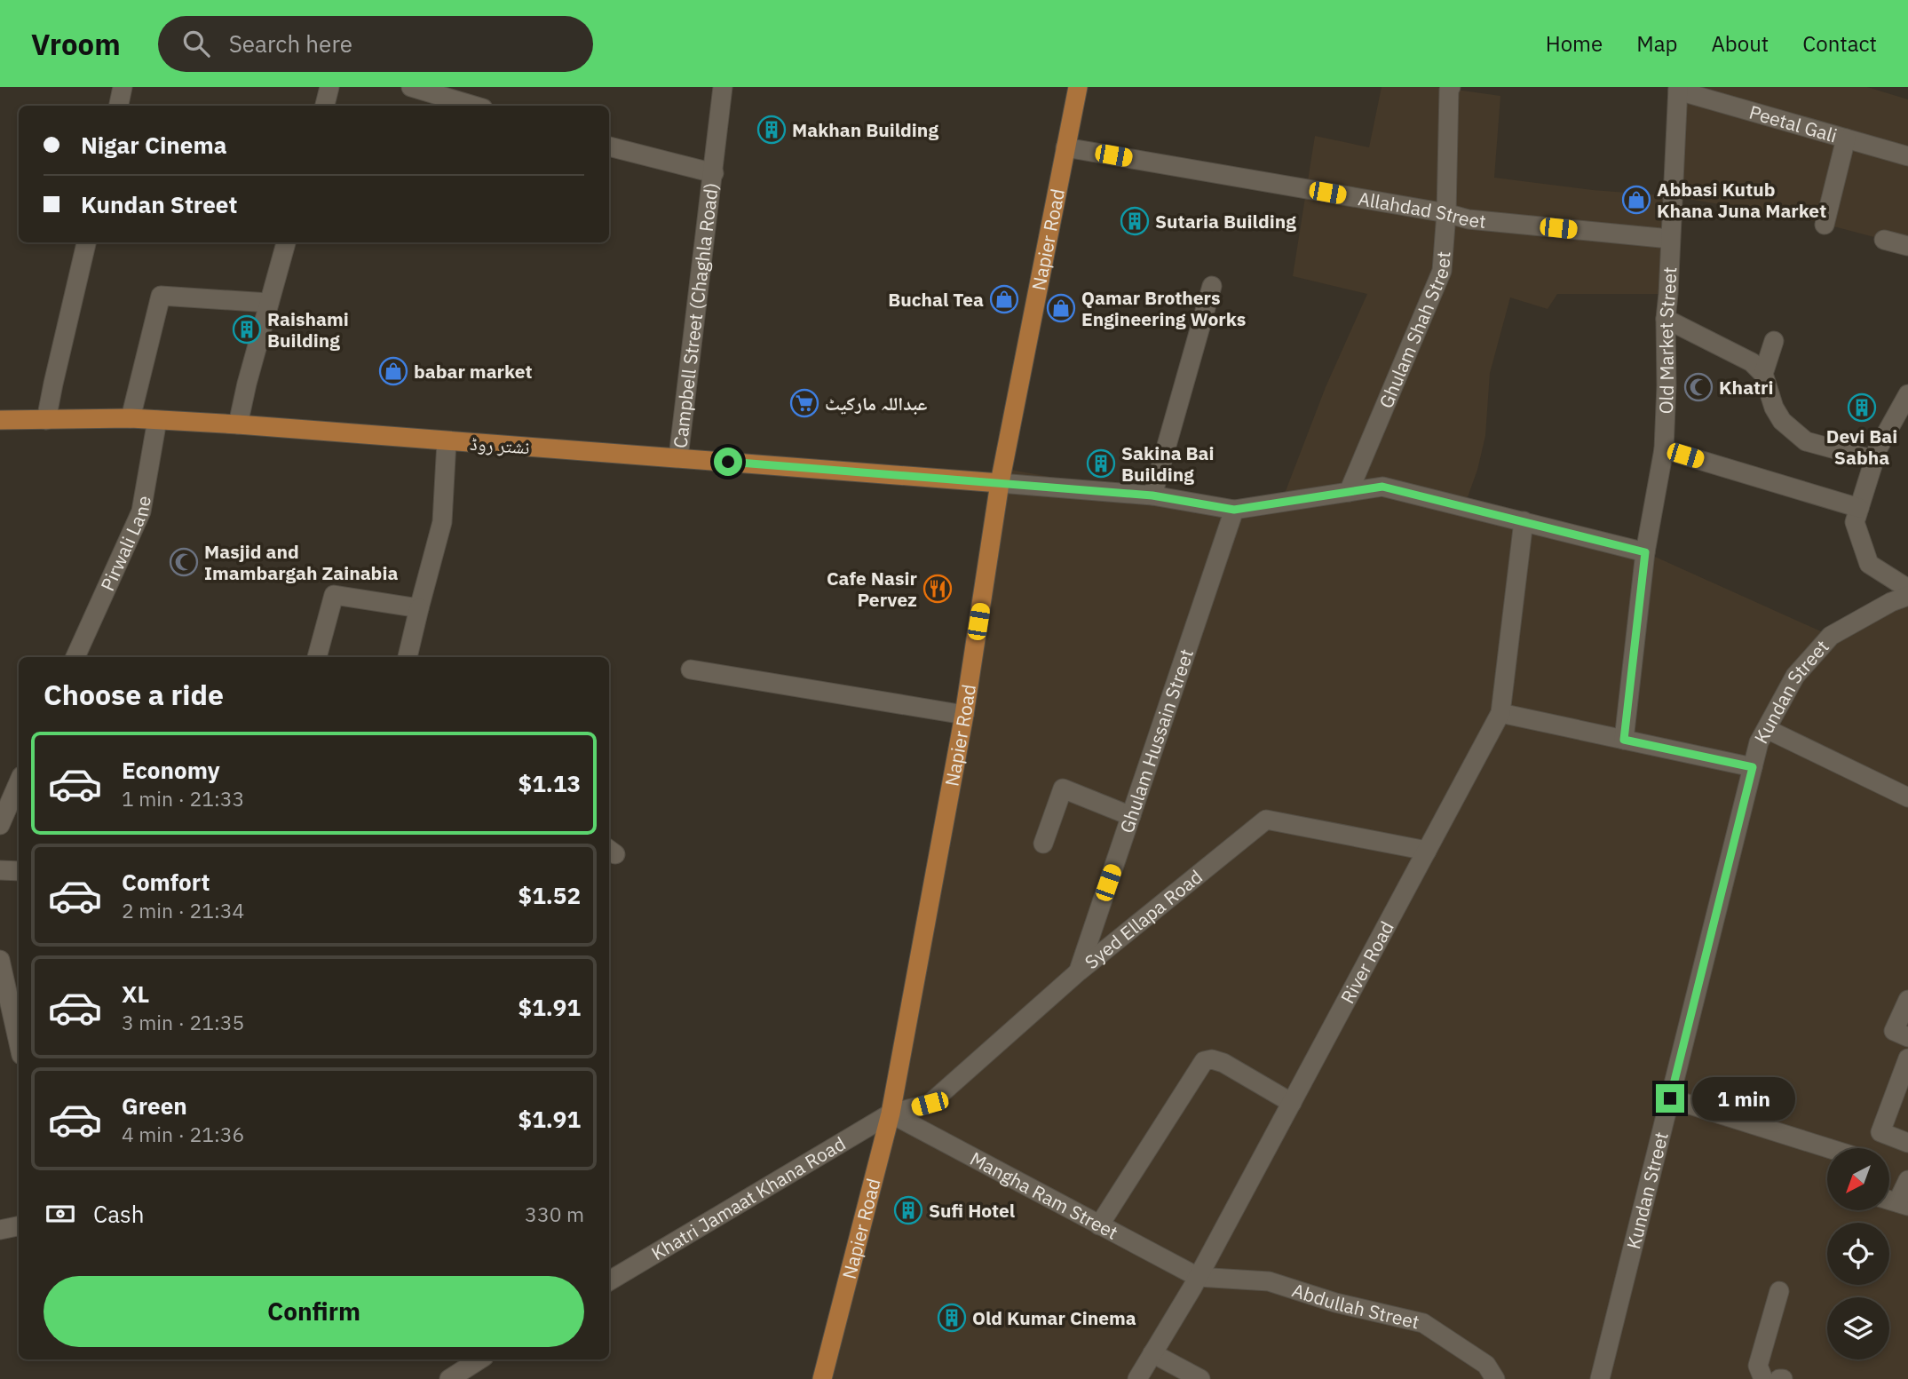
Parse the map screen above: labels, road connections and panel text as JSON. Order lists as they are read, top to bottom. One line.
{"streets":{"main road":["Napier Road","نشتر روڈ"],"street":["Peetal Gali","Allahdad Street","Campbell Street (Chaghla Road)","Ghulam Shah Street","Old Market Street","Pirwali Lane","Kundan Street","Ghulam Hussain Street","Syed Ellapa Road","River Road","Mangha Ram Street","Khatri Jamaat Khana Road","Abdullah Street"]},"crossings":[["Peetal Gali","Old Market Street"],["Allahdad Street","Napier Road"],["Allahdad Street","Ghulam Shah Street"],["Allahdad Street","Old Market Street"],["Napier Road","نشتر روڈ"],["Napier Road","Syed Ellapa Road"],["Napier Road","Mangha Ram Street"],["Napier Road","Khatri Jamaat Khana Road"],["Campbell Street (Chaghla Road)","نشتر روڈ"],["نشتر روڈ","Pirwali Lane"],["Ghulam Hussain Street","Syed Ellapa Road"],["Syed Ellapa Road","River Road"],["Syed Ellapa Road","Mangha Ram Street"],["Syed Ellapa Road","Khatri Jamaat Khana Road"],["River Road","Mangha Ram Street"],["River Road","Abdullah Street"],["Mangha Ram Street","Khatri Jamaat Khana Road"],["Mangha Ram Street","Abdullah Street"]],"places":{"building":["Makhan Building","Sutaria Building","Raishami Building","Devi Bai Sabha","Sakina Bai Building","Sufi Hotel","Old Kumar Cinema"],"shop":["Abbasi Kutub Khana Juna Market","Buchal Tea","Qamar Brothers Engineering Works","babar market"],"mosque":["Khatri","Masjid and Imambargah Zainabia"],"supermarket":["عبداللہ مارکیٹ"],"restaurant":["Cafe Nasir Pervez"]},"north":"bottom left","page":{"header":"Vroom","search":"Search here","nav":["Home","Map","About","Contact"],"banner":["Nigar Cinema","Kundan Street"],"heading":"Choose a ride","list":[{"name":"Economy","note":"1 min · 21:33","value":"$1.13"},{"name":"Comfort","note":"2 min · 21:34","value":"$1.52"},{"name":"XL","note":"3 min · 21:35","value":"$1.91"},{"name":"Green","note":"4 min · 21:36","value":"$1.91"}],"bubble":"1 min","pay":["Cash","330 m"],"buttons":"Confirm"}}
